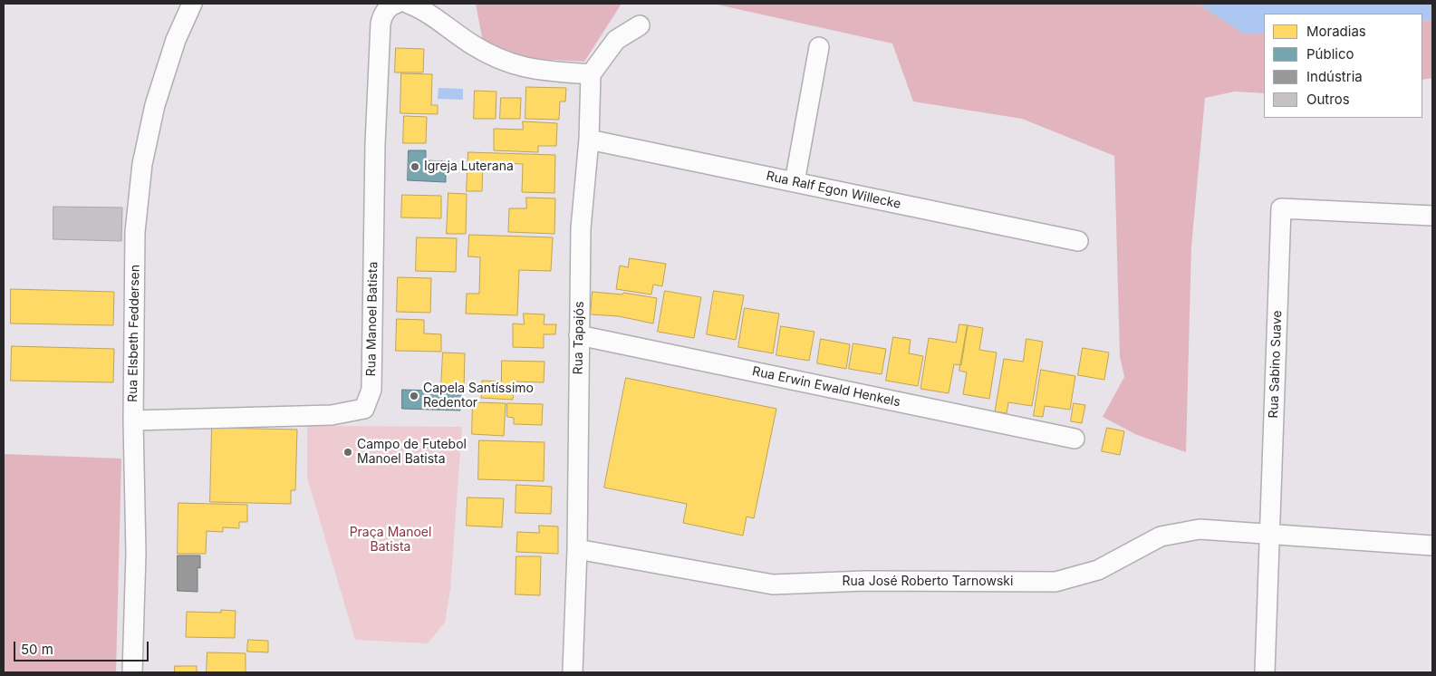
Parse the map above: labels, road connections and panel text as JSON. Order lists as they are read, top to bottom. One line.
{"streets":{"street":["Rua Ralf Egon Willecke","Rua Manoel Batista","Rua Elsbeth Feddersen","Rua Tapajós","Rua Sabino Suave","Rua Erwin Ewald Henkels","Rua José Roberto Tarnowski"]},"crossings":[["Rua Ralf Egon Willecke","Rua Tapajós"],["Rua Manoel Batista","Rua Elsbeth Feddersen"],["Rua Tapajós","Rua Erwin Ewald Henkels"],["Rua Tapajós","Rua José Roberto Tarnowski"],["Rua Sabino Suave","Rua José Roberto Tarnowski"]],"parks":["Praça Manoel Batista"],"places":["Igreja Luterana","Capela Santíssimo Redentor","Campo de Futebol Manoel Batista"],"legend":["Moradias","Público","Indústria","Outros"],"scale_bar":"50 m"}
